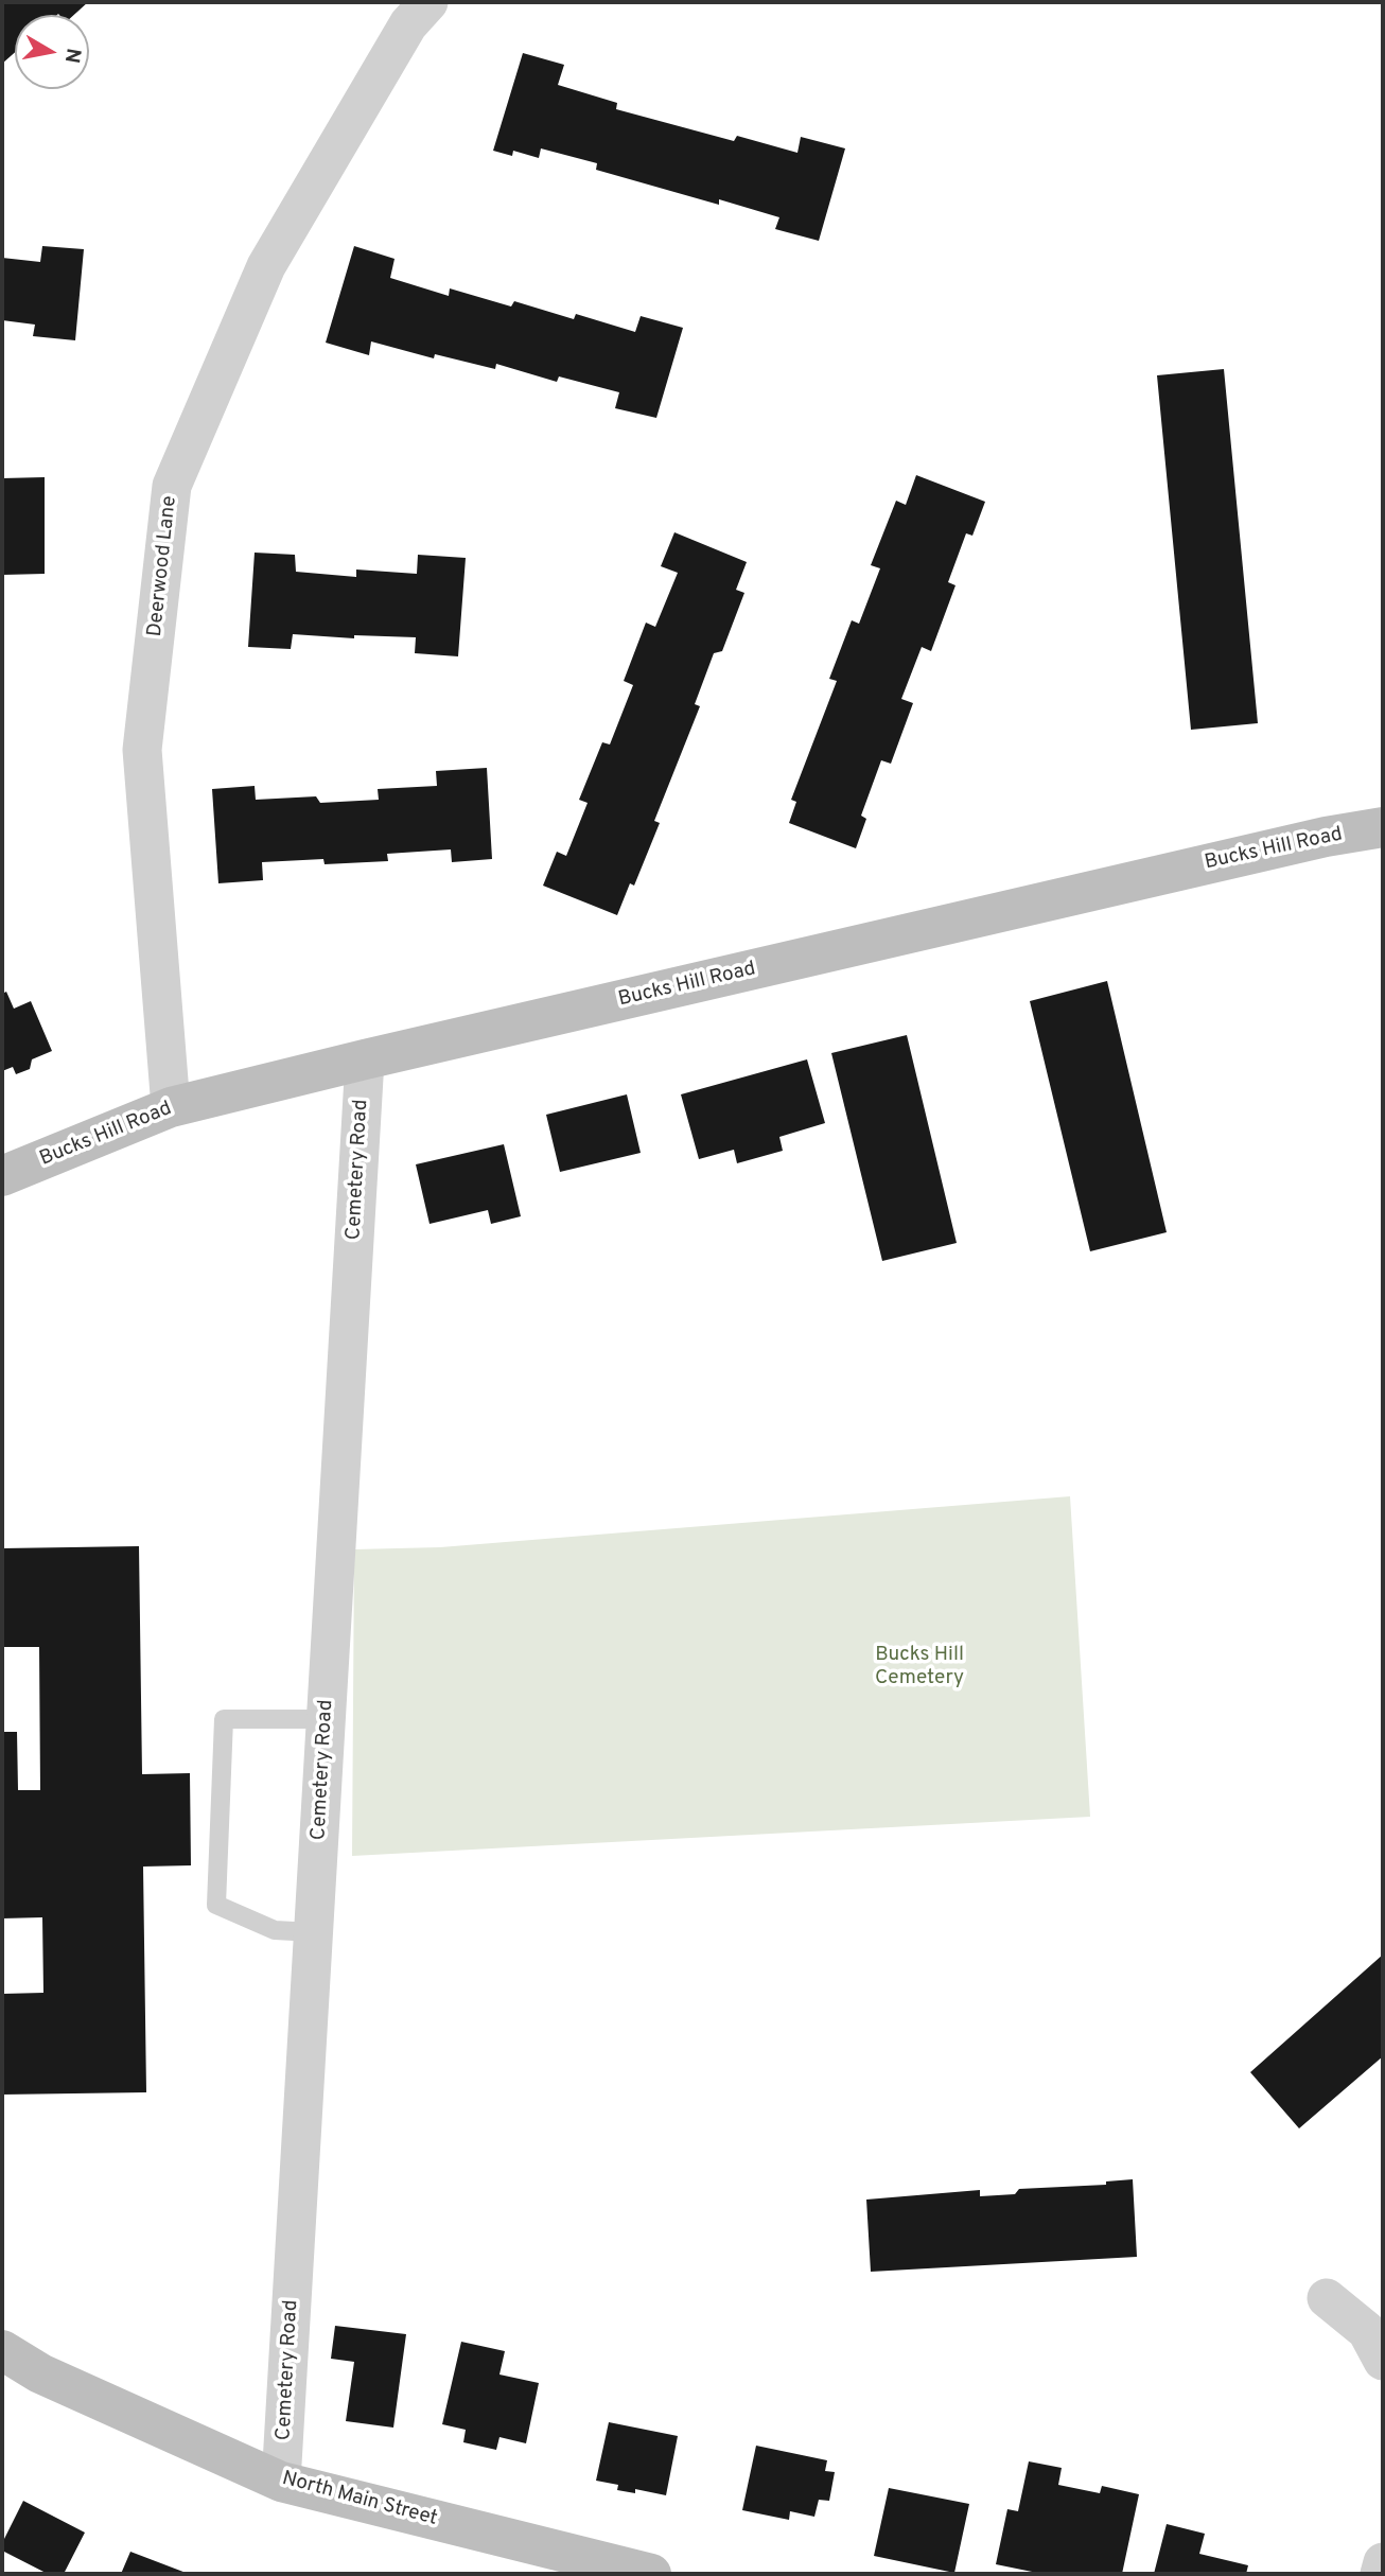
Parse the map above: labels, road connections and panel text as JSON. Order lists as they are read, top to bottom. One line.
{"streets":{"street":["Deerwood Lane","Bucks Hill Road","Cemetery Road","North Main Street"]},"crossings":[["Deerwood Lane","Bucks Hill Road"],["Bucks Hill Road","Cemetery Road"],["Cemetery Road","North Main Street"]],"parks":["Bucks Hill Cemetery"],"north":"right"}
